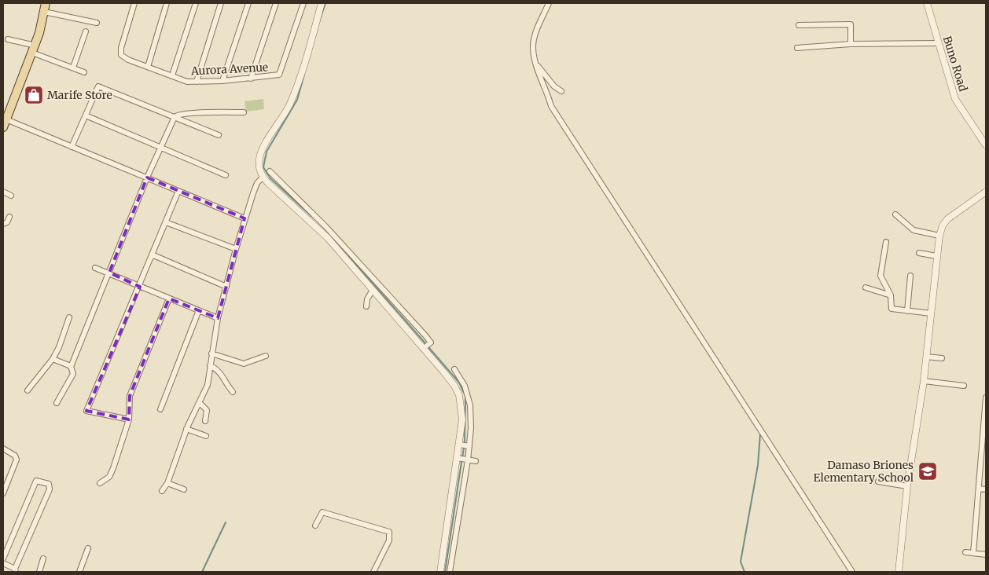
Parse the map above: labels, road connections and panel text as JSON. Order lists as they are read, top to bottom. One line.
{"streets":{"street":["Buno Road","Aurora Avenue"]},"places":{"shop":["Marife Store"],"school or university":["Damaso Briones Elementary School"]}}
